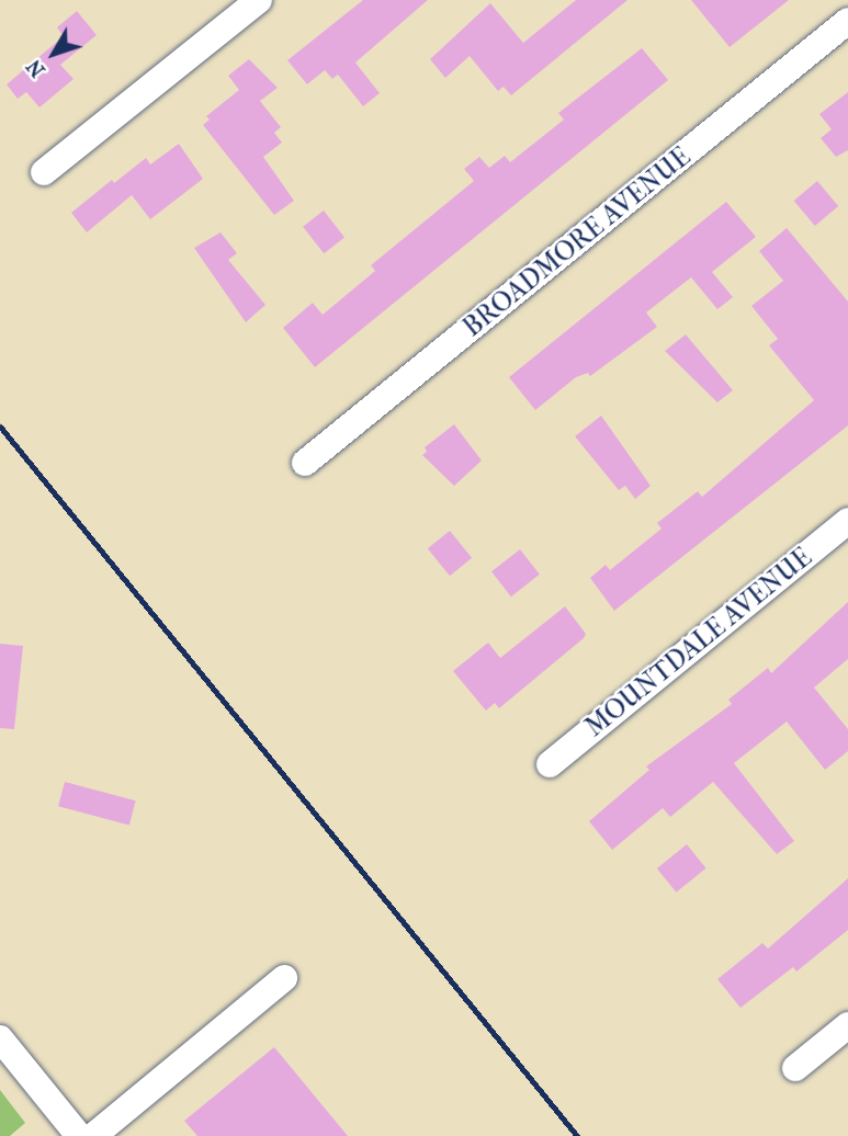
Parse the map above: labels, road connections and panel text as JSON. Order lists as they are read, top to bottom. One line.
{"streets":{"street":["BROADMORE AVENUE","MOUNTDALE AVENUE"]},"north":"bottom left"}
